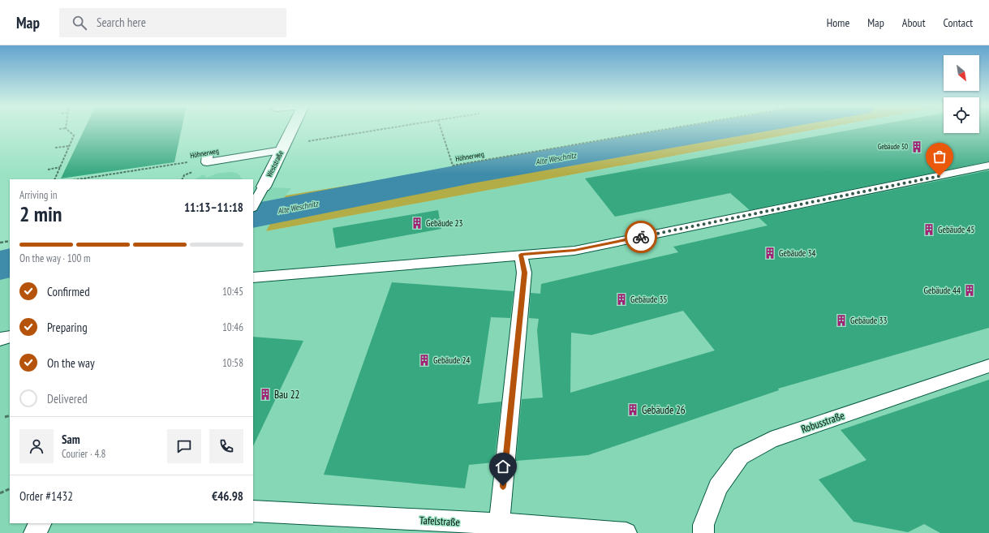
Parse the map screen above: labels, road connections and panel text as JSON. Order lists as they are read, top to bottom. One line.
{"streets":{"street":["Weststraße"],"lane":["Robusstraße","Tafelstraße"],"path":["Höhnerweg"]},"water":["Alte Weschnitz"],"places":{"building":["Gebäude 50","Gebäude 23","Gebäude 45","Gebäude 34","Gebäude 44","Gebäude 35","Gebäude 33","Gebäude 24","Bau 22","Gebäude 26"]},"north":"bottom right","page":{"header":"Map","search":"Search here","nav":["Home","Map","About","Contact"],"heading":["2 min","Arriving in","11:13–11:18"],"panel":["Sam","Courier · 4.8","Order #1432","€46.98"],"bar":"On the way · 100 m","list":[["Confirmed","10:45"],["Preparing","10:46"],["On the way","10:58"],"Delivered"]}}
